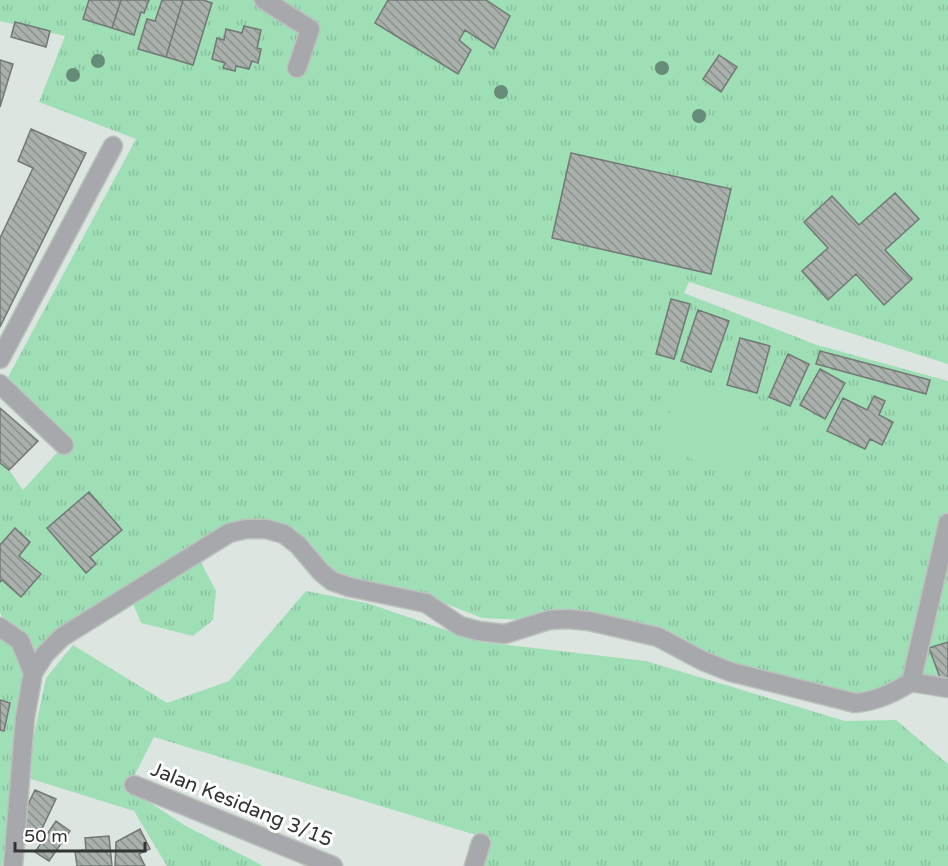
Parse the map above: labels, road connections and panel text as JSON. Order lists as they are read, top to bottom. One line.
{"streets":{"street":["Jalan Kesidang 3/15"]},"scale_bar":"50 m"}
